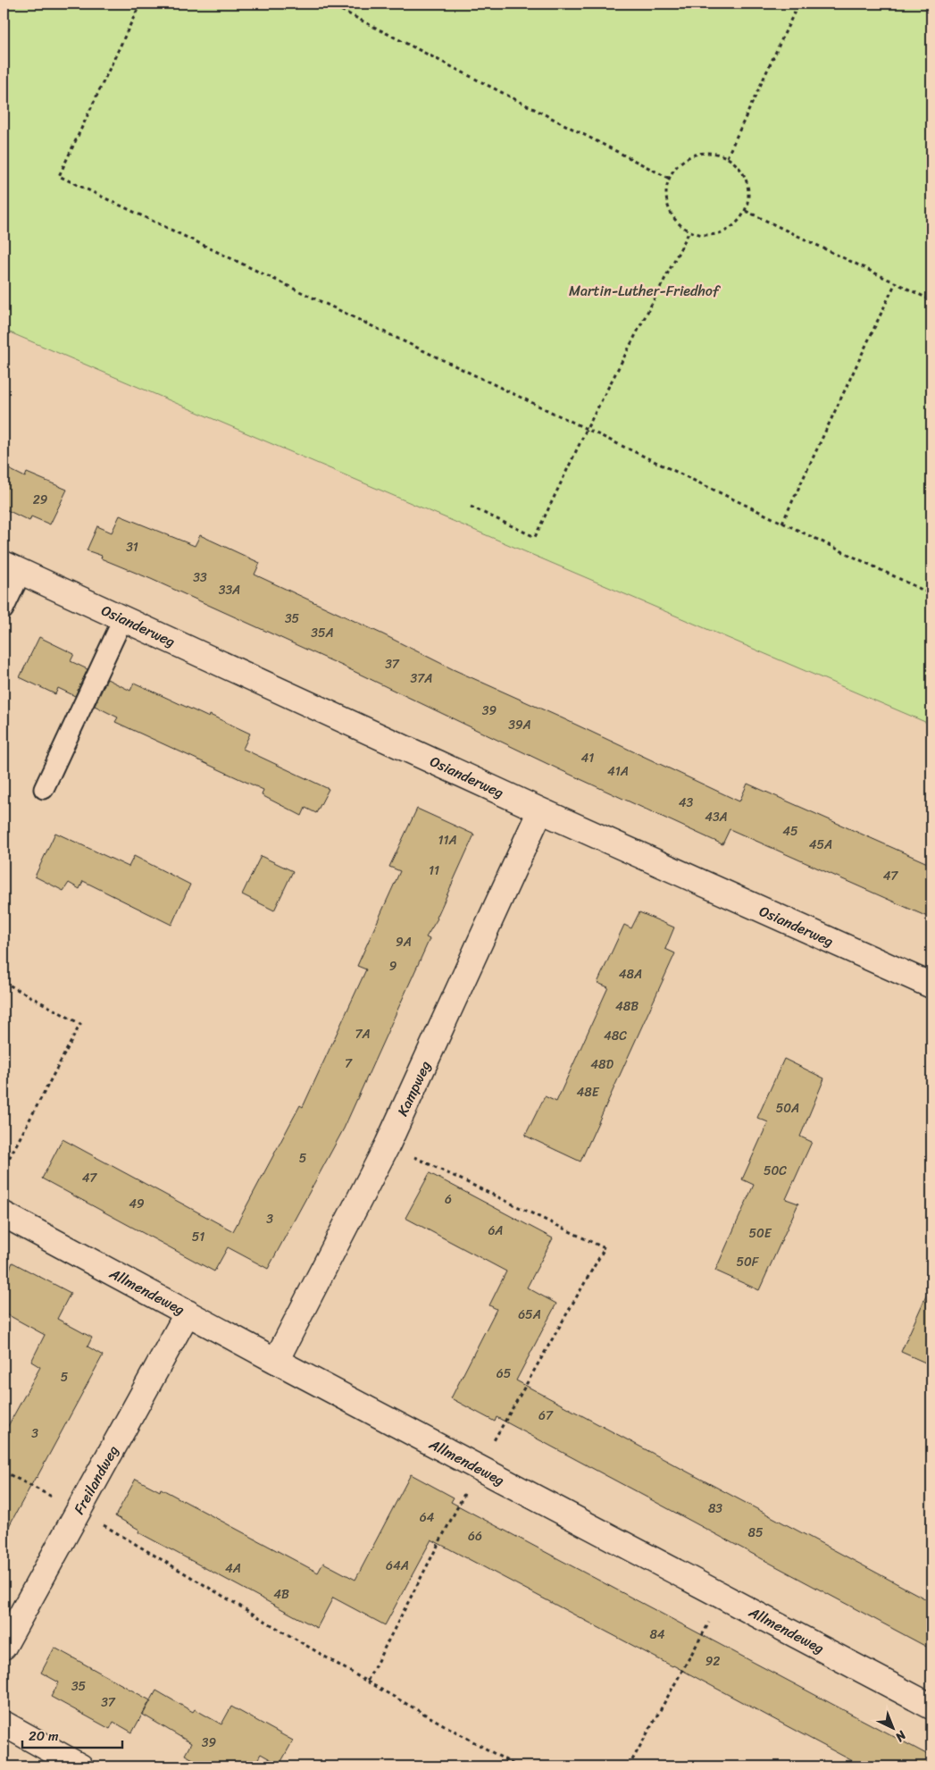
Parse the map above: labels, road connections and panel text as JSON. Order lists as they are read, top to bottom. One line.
{"streets":{"street":["Osianderweg","Kampweg","Allmendeweg","Freilandweg"]},"crossings":[["Osianderweg","Kampweg"],["Kampweg","Allmendeweg"],["Allmendeweg","Freilandweg"]],"parks":["Martin-Luther-Friedhof"],"house_numbers":["29","31","33","33A","35","35A","37","37A","39","39A","41","41A","43","43A","45","11A","45A","11","47","9A","9","48A","48B","7A","48C","7","48D","48E","50A","5","50C","47","6","49","3","6A","50E","51","50F","65A","65","5","67","3","83","64","85","66","64A","4A","4B","84","92","35","37","39"],"scale_bar":"20 m","north":"bottom right"}
